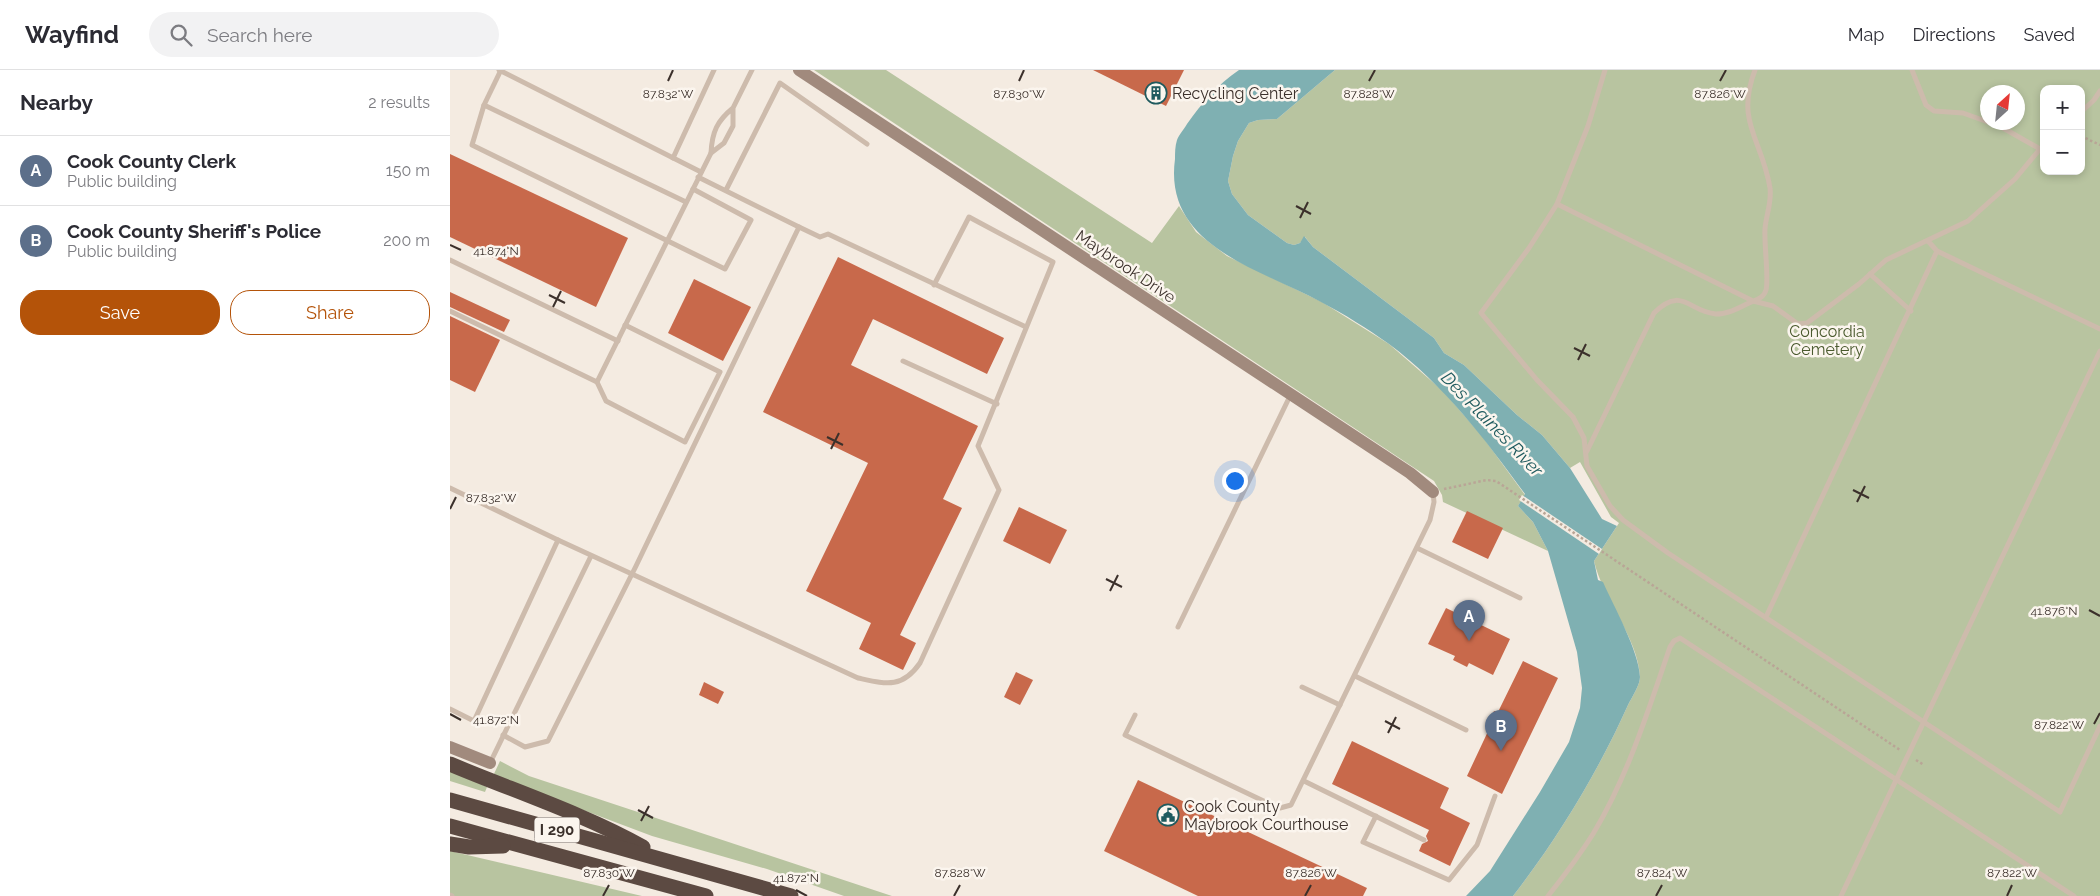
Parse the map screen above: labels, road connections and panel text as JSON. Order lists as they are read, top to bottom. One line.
{"streets":{"highway":["I 290"],"street":["Maybrook Drive"]},"water":["Des Plaines River"],"parks":["Concordia Cemetery"],"places":{"building":["Recycling Center"],"public building":["Cook County Maybrook Courthouse"]},"north":"top right","page":{"header":"Wayfind","search":"Search here","nav":["Map","Directions","Saved"],"heading":["Nearby","2 results"],"map_buttons":["+","−"],"list":[{"mark":"A","name":"Cook County Clerk","note":"Public building","value":"150 m"},{"mark":"B","name":"Cook County Sheriff's Police","note":"Public building","value":"200 m"}],"buttons":["Save","Share"],"pins":["A","B"]},"coordinates":["87.832°W","87.830°W","87.828°W","87.826°W","41.874°N","41.876°N","41.872°N","87.822°W","87.824°W"]}
